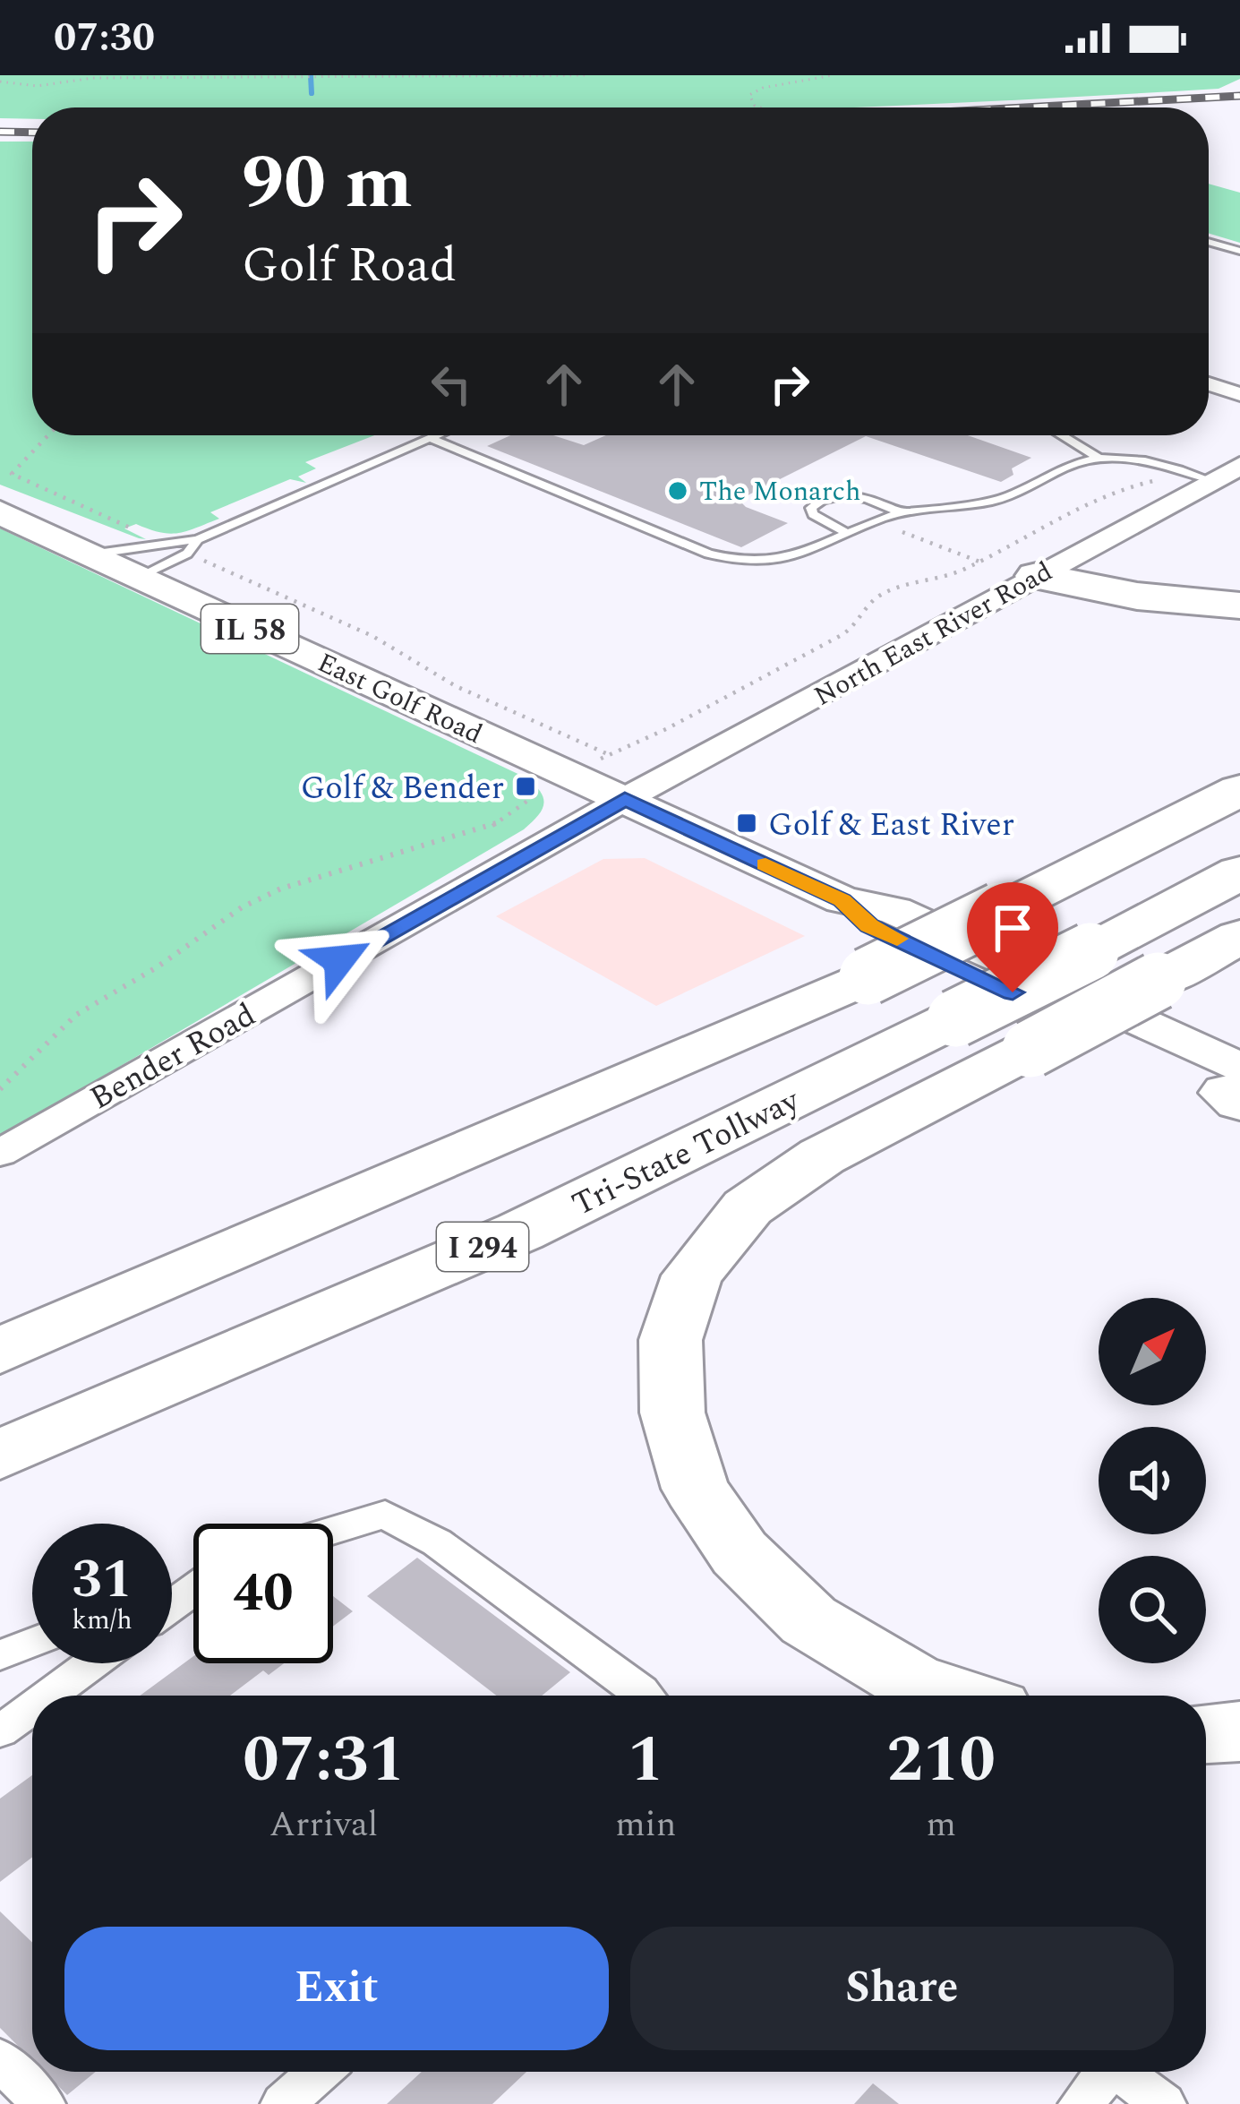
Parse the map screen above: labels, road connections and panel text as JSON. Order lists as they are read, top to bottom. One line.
{"streets":{"highway":["Tri-State Tollway","I 294"],"main road":["IL 58","East Golf Road"],"street":["North East River Road","Bender Road"]},"crossings":[["IL 58","North East River Road"],["IL 58","East Golf Road"],["IL 58","Bender Road"],["North East River Road","East Golf Road"],["North East River Road","Bender Road"],["East Golf Road","Bender Road"]],"places":{"other":["The Monarch"],"transit":["Golf & Bender","Golf & East River"]},"north":"top right","page":{"status":"07:30","turn":["90 m","Golf Road"],"speed":"31 km/h","limit":"40","eta":["07:31","Arrival","1","min","210","m"],"buttons":["Exit","Share"]}}
